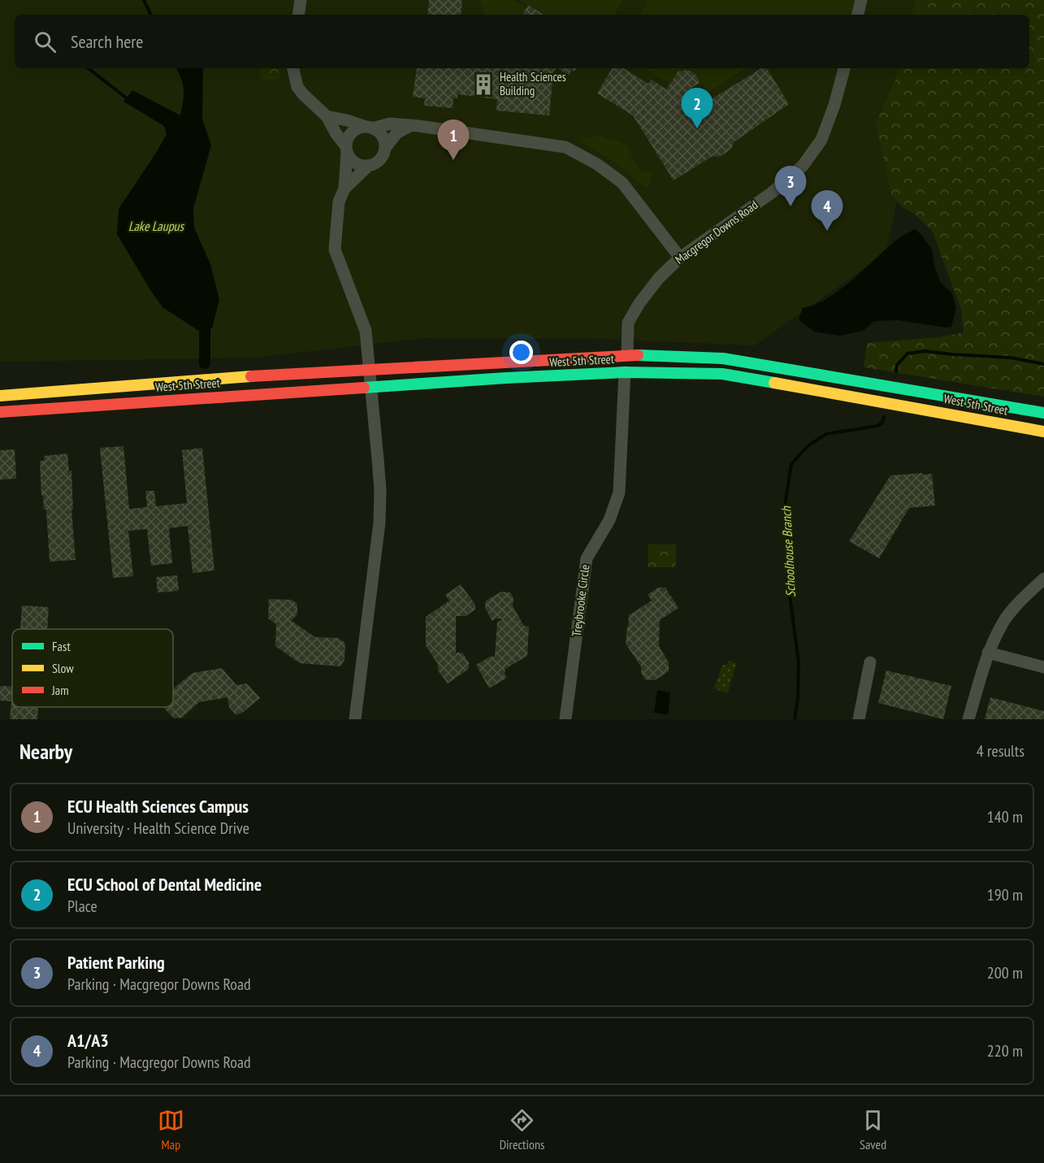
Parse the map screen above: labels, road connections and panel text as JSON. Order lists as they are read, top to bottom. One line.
{"streets":{"main road":["West 5th Street"],"street":["Macgregor Downs Road","Treybrooke Circle"]},"crossings":[["Macgregor Downs Road","West 5th Street"],["West 5th Street","Treybrooke Circle"]],"water":["Lake Laupus","Schoolhouse Branch"],"places":{"building":["Health Sciences Building"]},"legend":["Fast","Slow","Jam"],"page":{"search":"Search here","pins":["2","1","3","4"],"heading":["Nearby","4 results"],"list":[{"mark":"1","name":"ECU Health Sciences Campus","note":"University · Health Science Drive","value":"140 m"},{"mark":"2","name":"ECU School of Dental Medicine","note":"Place","value":"190 m"},{"mark":"3","name":"Patient Parking","note":"Parking · Macgregor Downs Road","value":"200 m"},{"mark":"4","name":"A1/A3","note":"Parking · Macgregor Downs Road","value":"220 m"}],"nav":["Map","Directions","Saved"]}}
